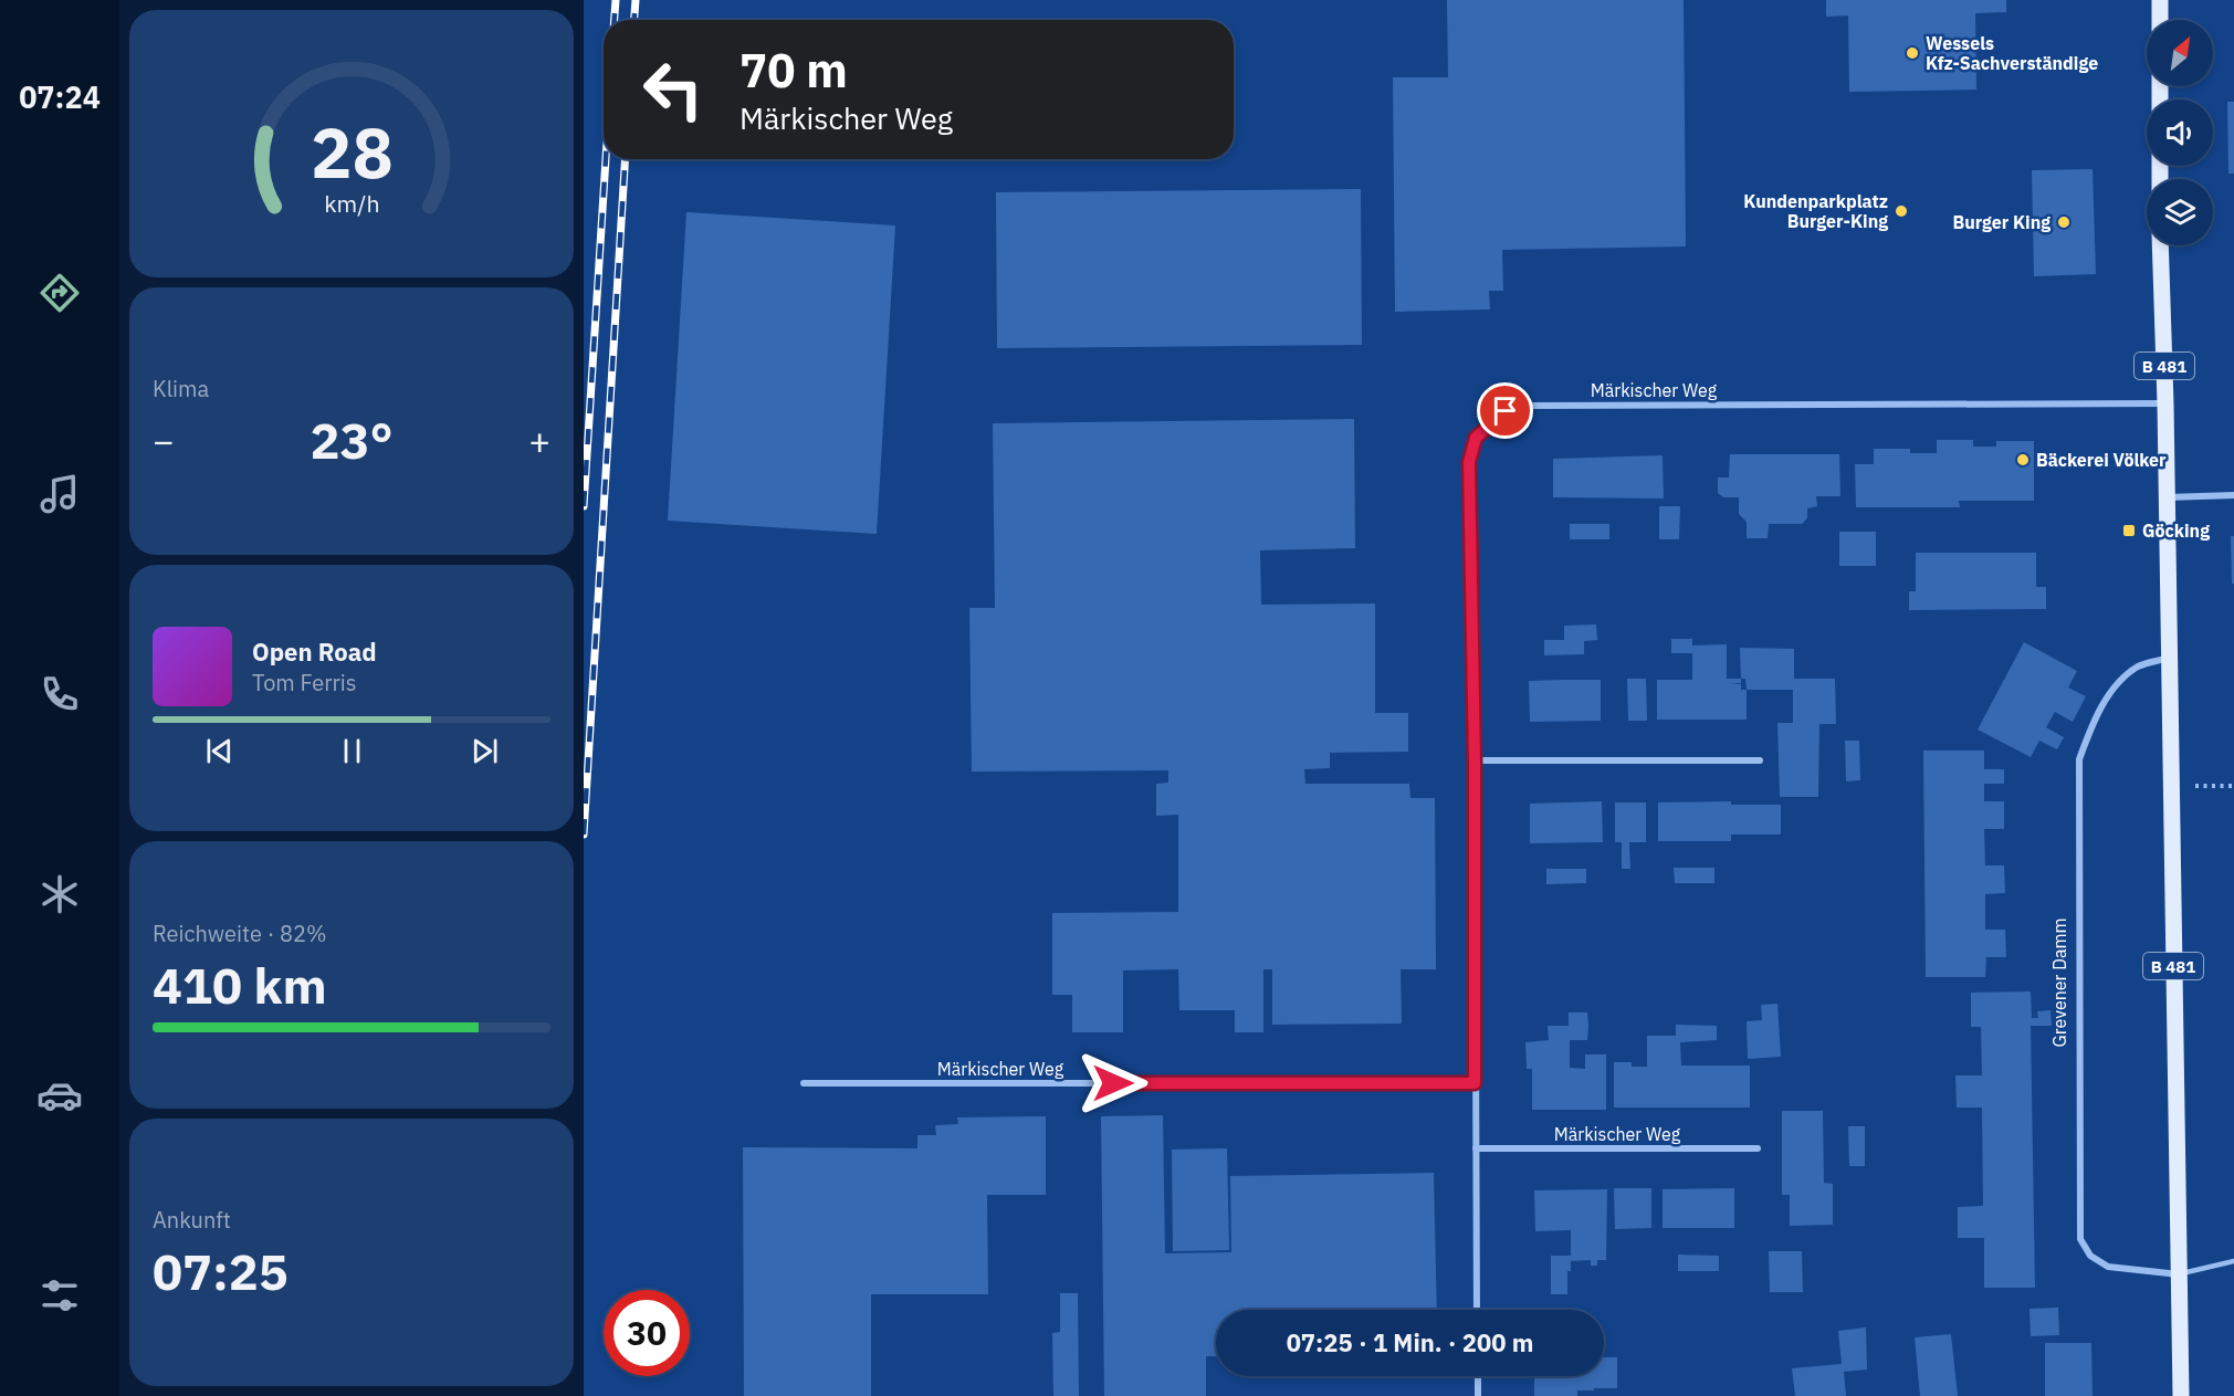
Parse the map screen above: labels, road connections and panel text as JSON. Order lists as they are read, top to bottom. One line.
{"streets":{"main road":["B 481"],"street":["Märkischer Weg","Grevener Damm"]},"crossings":[["B 481","Märkischer Weg"],["B 481","Grevener Damm"]],"places":{"other":["Wessels Kfz-Sachverständige","Kundenparkplatz Burger-King","Burger King","Bäckerei Völker"],"transit":["Göcking"]},"north":"top right","page":{"tabs":"07:24","turn":["70 m","Märkischer Weg"],"tile":["Klima",["Reichweite · 82%","410 km"],["Ankunft","07:25"]],"heat":["−","23°","+"],"song":["Open Road","Tom Ferris"],"limit":"30","trip":"07:25 · 1 Min. · 200 m","gauge":["28","km/h"]}}
